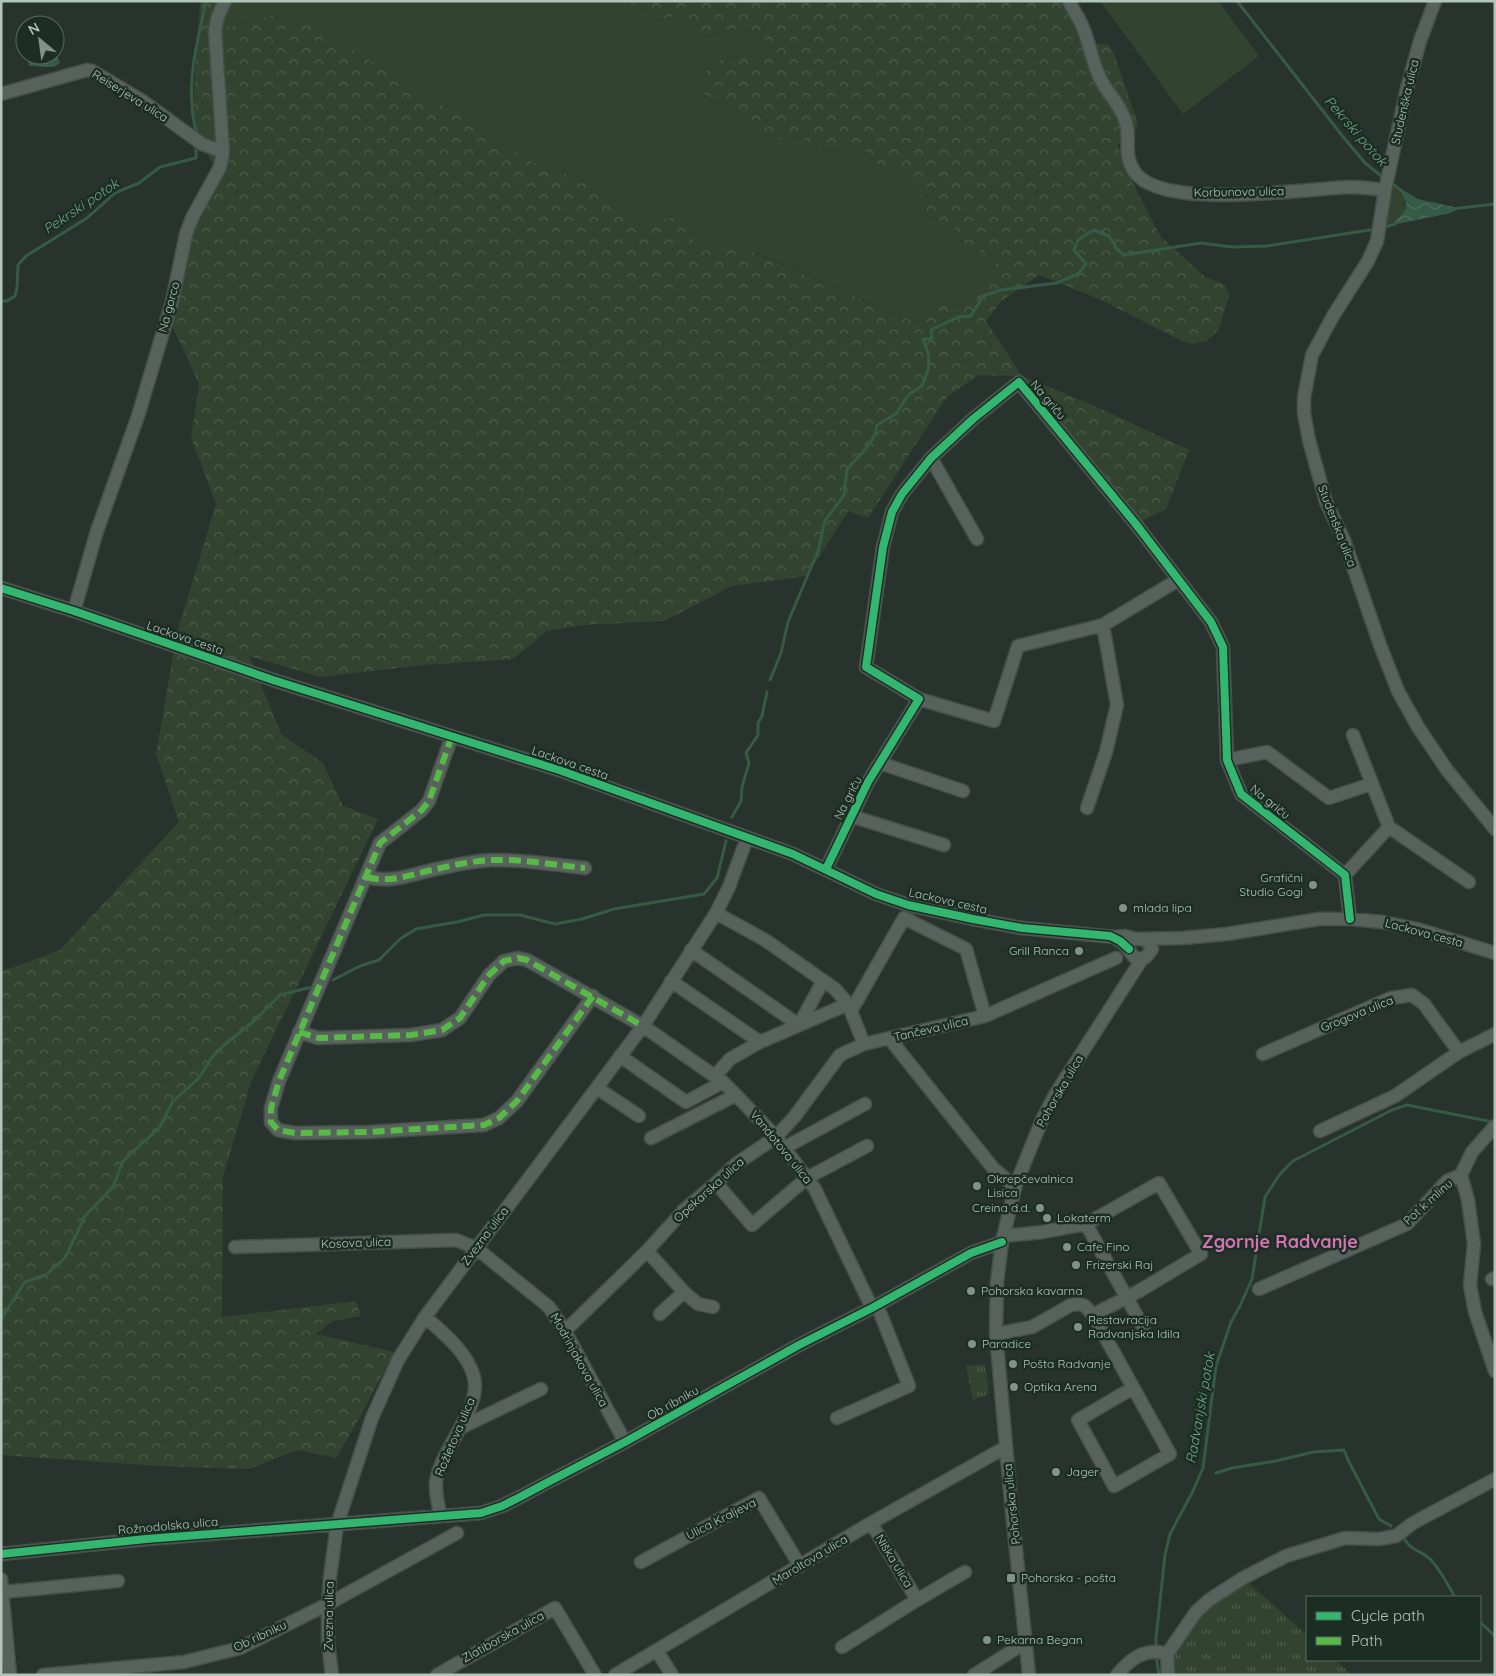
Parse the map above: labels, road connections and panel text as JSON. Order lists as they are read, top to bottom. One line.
{"streets":{"street":["Reiserjeva ulica","Studenška ulica","Korbunova ulica","Na gorco","Na griču","Lackova cesta","Grogova ulica","Tančeva ulica","Pohorska ulica","Vandotova ulica","Opekarska ulica","Pot k mlinu","Zvezna ulica","Kosova ulica","Modrinjakova ulica","Ob ribniku","Rožletova ulica","Ulica Kraljeva","Rožnodolska ulica","Maroltova ulica","Niška ulica","Zlatiborska ulica"]},"crossings":[["Reiserjeva ulica","Na gorco"],["Studenška ulica","Korbunova ulica"],["Na gorco","Lackova cesta"],["Na griču","Lackova cesta"],["Lackova cesta","Pohorska ulica"],["Lackova cesta","Zvezna ulica"],["Tančeva ulica","Vandotova ulica"],["Tančeva ulica","Opekarska ulica"],["Pohorska ulica","Ob ribniku"],["Pohorska ulica","Maroltova ulica"],["Vandotova ulica","Opekarska ulica"],["Vandotova ulica","Zvezna ulica"],["Vandotova ulica","Ob ribniku"],["Opekarska ulica","Modrinjakova ulica"],["Zvezna ulica","Kosova ulica"],["Zvezna ulica","Modrinjakova ulica"],["Zvezna ulica","Ob ribniku"],["Zvezna ulica","Rožletova ulica"],["Zvezna ulica","Rožnodolska ulica"],["Kosova ulica","Modrinjakova ulica"],["Modrinjakova ulica","Ob ribniku"],["Ob ribniku","Rožletova ulica"],["Ob ribniku","Rožnodolska ulica"],["Ulica Kraljeva","Maroltova ulica"],["Maroltova ulica","Niška ulica"]],"districts":["Zgornje Radvanje"],"water":["Pekrski potok","Radvanjski potok"],"places":{"other":["Grafični Studio Gogi","mlada lipa","Grill Ranca","Okrepčevalnica Lisica","Creina d.d.","Lokaterm","Cafe Fino","Frizerski Raj","Pohorska kavarna","Restavracija Radvanjska Idila","Paradice","Pošta Radvanje","Optika Arena","Jager","Pekarna Began"],"transit":["Pohorska - pošta"]},"legend":["Cycle path","Path"],"north":"top left"}
